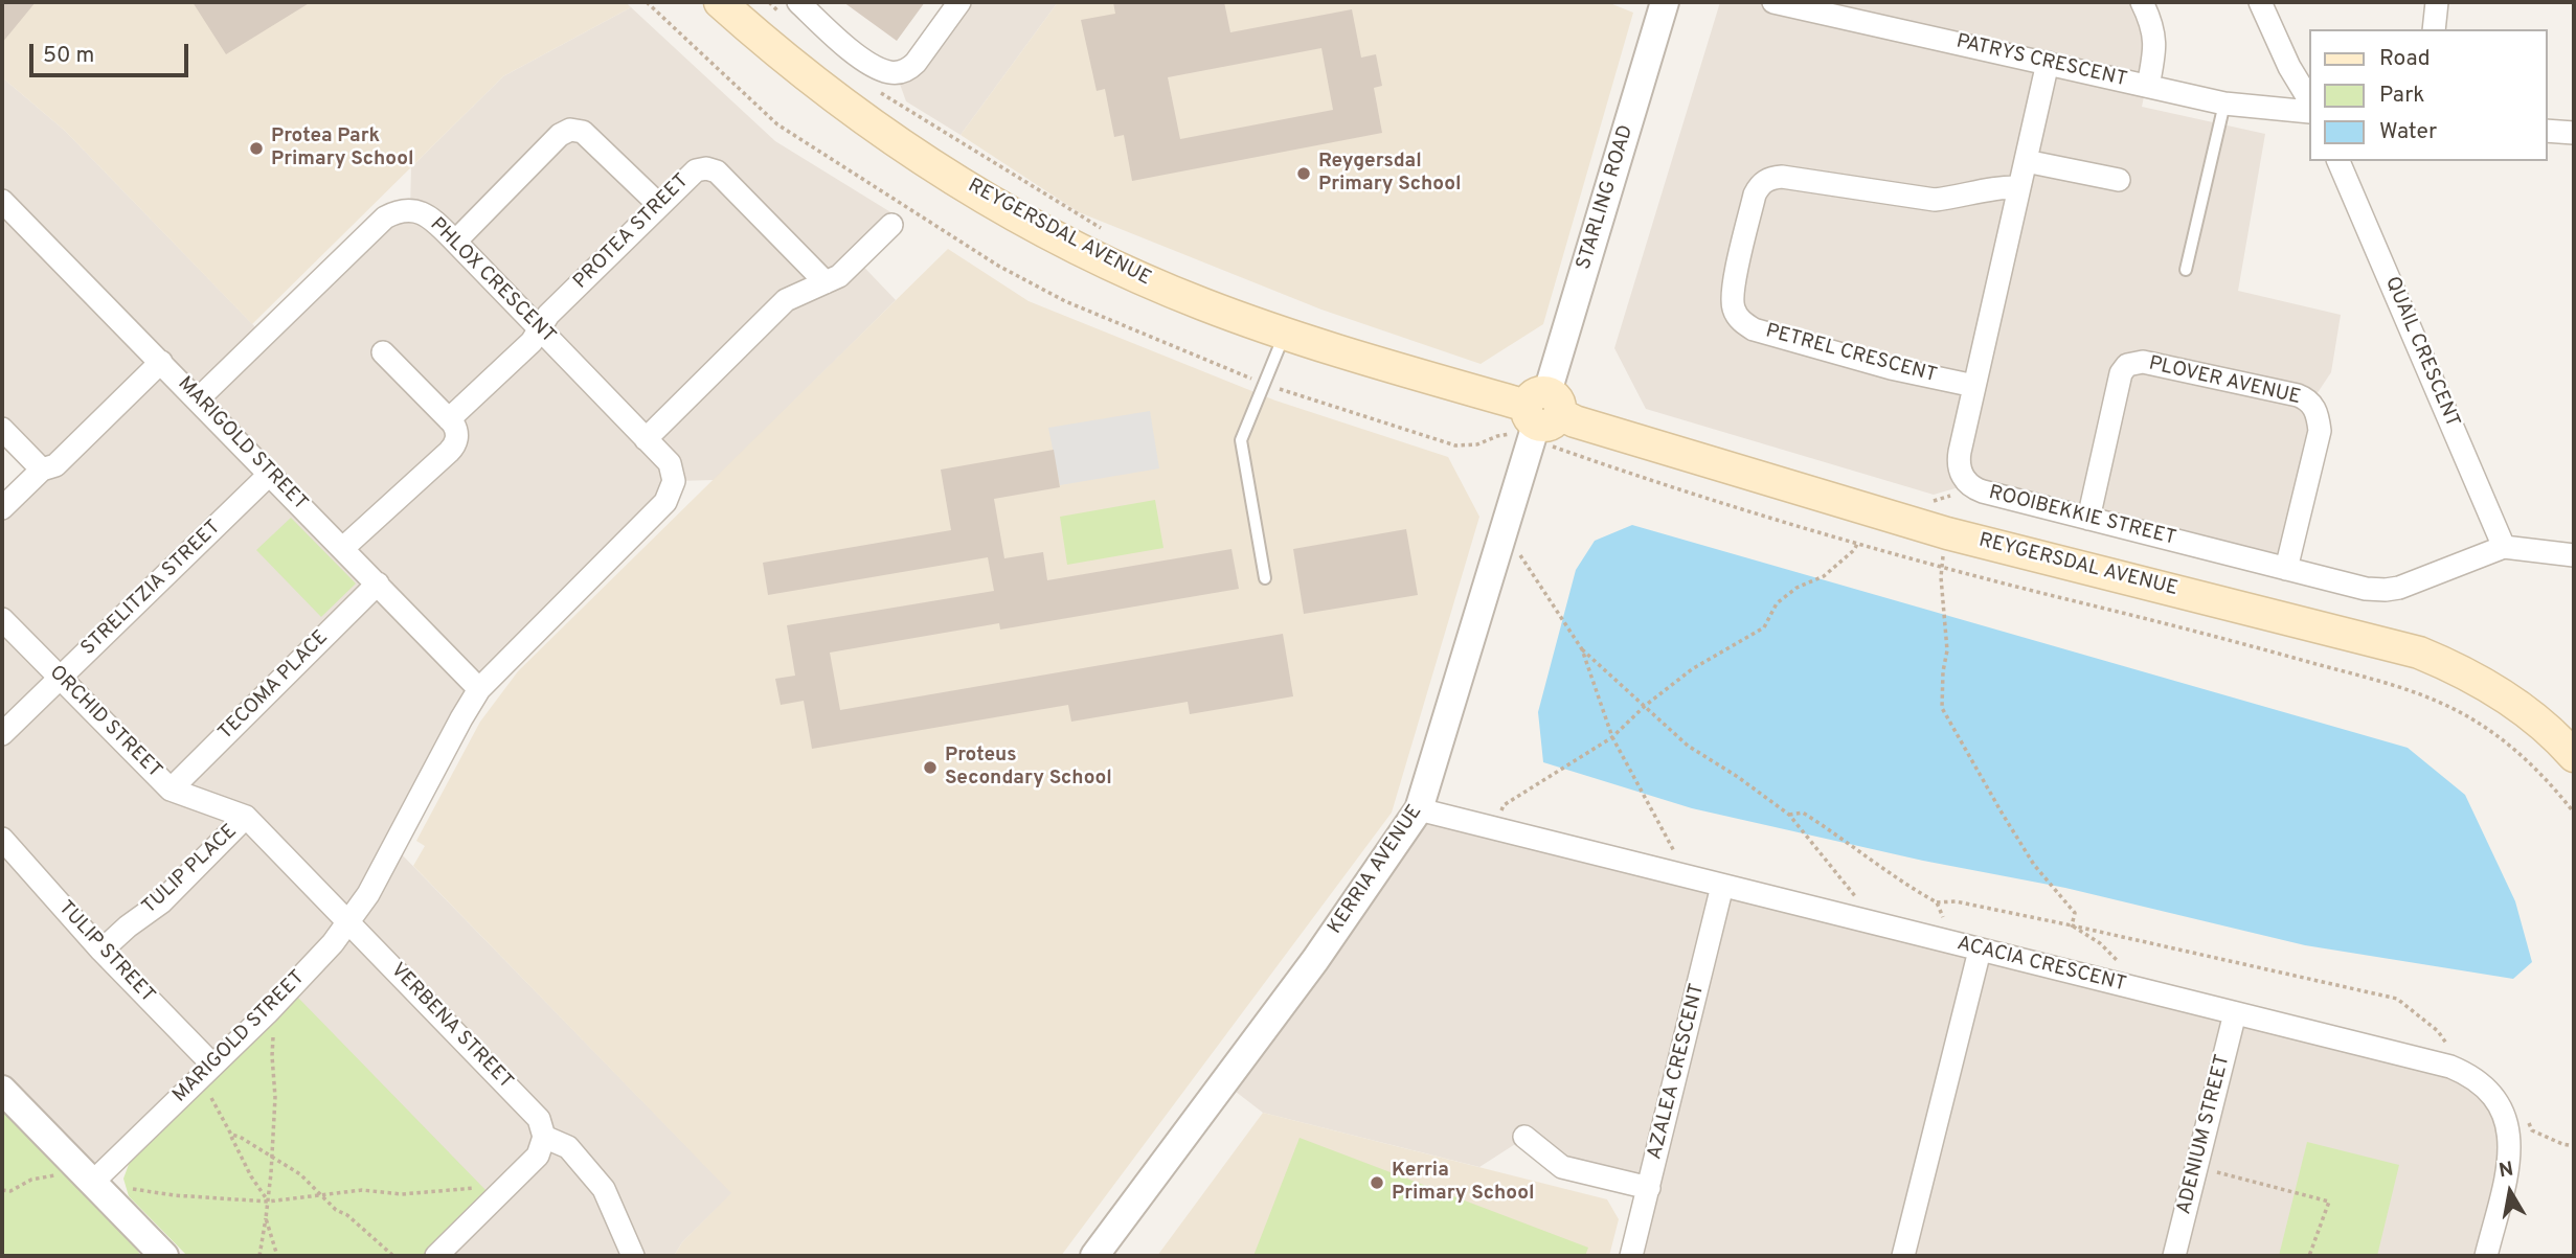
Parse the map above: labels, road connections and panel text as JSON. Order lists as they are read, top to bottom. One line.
{"streets":{"main road":["REYGERSDAL AVENUE"],"street":["PATRYS CRESCENT","STARLING ROAD","PROTEA STREET","PHLOX CRESCENT","QUAIL CRESCENT","PETREL CRESCENT","PLOVER AVENUE","MARIGOLD STREET","ROOIBEKKIE STREET","STRELITZIA STREET","TECOMA PLACE","ORCHID STREET","TULIP PLACE","KERRIA AVENUE","TULIP STREET","ACACIA CRESCENT","VERBENA STREET","AZALEA CRESCENT","ADENIUM STREET"]},"crossings":[["PATRYS CRESCENT","ROOIBEKKIE STREET"],["STARLING ROAD","REYGERSDAL AVENUE"],["STARLING ROAD","KERRIA AVENUE"],["PROTEA STREET","PHLOX CRESCENT"],["REYGERSDAL AVENUE","KERRIA AVENUE"],["PHLOX CRESCENT","MARIGOLD STREET"],["QUAIL CRESCENT","ROOIBEKKIE STREET"],["PETREL CRESCENT","ROOIBEKKIE STREET"],["PLOVER AVENUE","ROOIBEKKIE STREET"],["MARIGOLD STREET","STRELITZIA STREET"],["MARIGOLD STREET","TECOMA PLACE"],["MARIGOLD STREET","ORCHID STREET"],["MARIGOLD STREET","TULIP STREET"],["MARIGOLD STREET","VERBENA STREET"],["STRELITZIA STREET","ORCHID STREET"],["TECOMA PLACE","ORCHID STREET"],["ORCHID STREET","TULIP PLACE"],["ORCHID STREET","VERBENA STREET"],["TULIP PLACE","TULIP STREET"],["KERRIA AVENUE","ACACIA CRESCENT"],["ACACIA CRESCENT","AZALEA CRESCENT"],["ACACIA CRESCENT","ADENIUM STREET"]],"places":["Protea Park Primary School","Reygersdal Primary School","Proteus Secondary School","Kerria Primary School"],"legend":["Road","Park","Water"],"scale_bar":"50 m","north":"top"}
